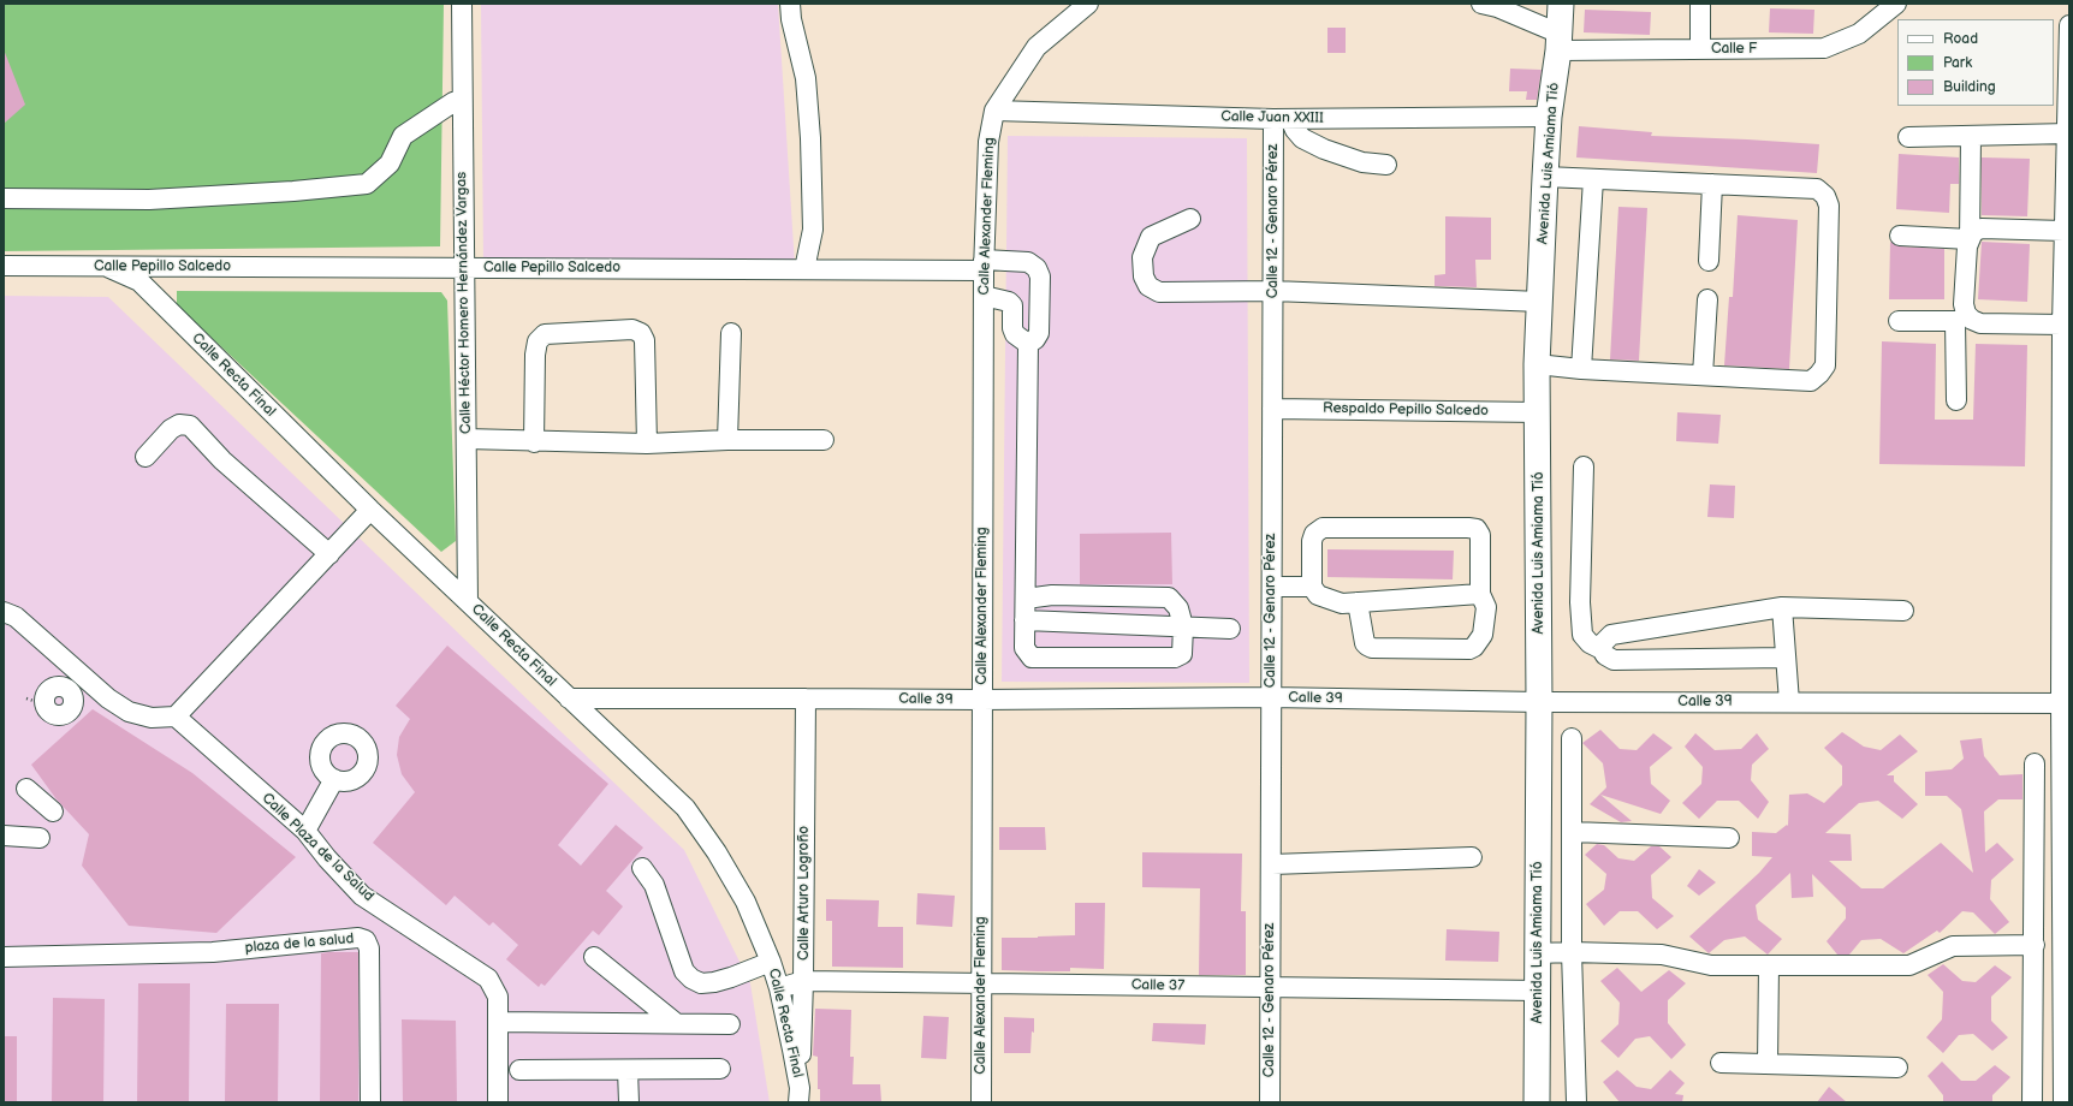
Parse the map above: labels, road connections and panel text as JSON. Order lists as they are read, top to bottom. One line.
{"streets":{"main road":["Avenida Luis Amiama Tió"],"street":["Calle F","Calle Juan XXIII","Calle Alexander Fleming","Calle 12 - Genaro Pérez","Calle Pepillo Salcedo","Calle Héctor Homero Hernández Vargas","Calle Recta Final","Respaldo Pepillo Salcedo","Calle 39","Calle Plaza de la Salud","Calle Arturo Logroño","plaza de la salud","Calle 37"]},"crossings":[["Calle F","Avenida Luis Amiama Tió"],["Calle Juan XXIII","Avenida Luis Amiama Tió"],["Calle Juan XXIII","Calle Alexander Fleming"],["Calle Juan XXIII","Calle 12 - Genaro Pérez"],["Avenida Luis Amiama Tió","Respaldo Pepillo Salcedo"],["Avenida Luis Amiama Tió","Calle 39"],["Avenida Luis Amiama Tió","Calle 37"],["Calle Alexander Fleming","Calle Pepillo Salcedo"],["Calle Alexander Fleming","Calle 39"],["Calle Alexander Fleming","Calle 37"],["Calle 12 - Genaro Pérez","Respaldo Pepillo Salcedo"],["Calle 12 - Genaro Pérez","Calle 39"],["Calle 12 - Genaro Pérez","Calle 37"],["Calle Pepillo Salcedo","Calle Héctor Homero Hernández Vargas"],["Calle Pepillo Salcedo","Calle Recta Final"],["Calle Héctor Homero Hernández Vargas","Calle Recta Final"],["Calle Recta Final","Calle 39"],["Calle Recta Final","Calle Arturo Logroño"],["Calle Recta Final","Calle 37"],["Calle 39","Calle Arturo Logroño"],["Calle Arturo Logroño","Calle 37"]],"legend":["Road","Park","Building"]}
